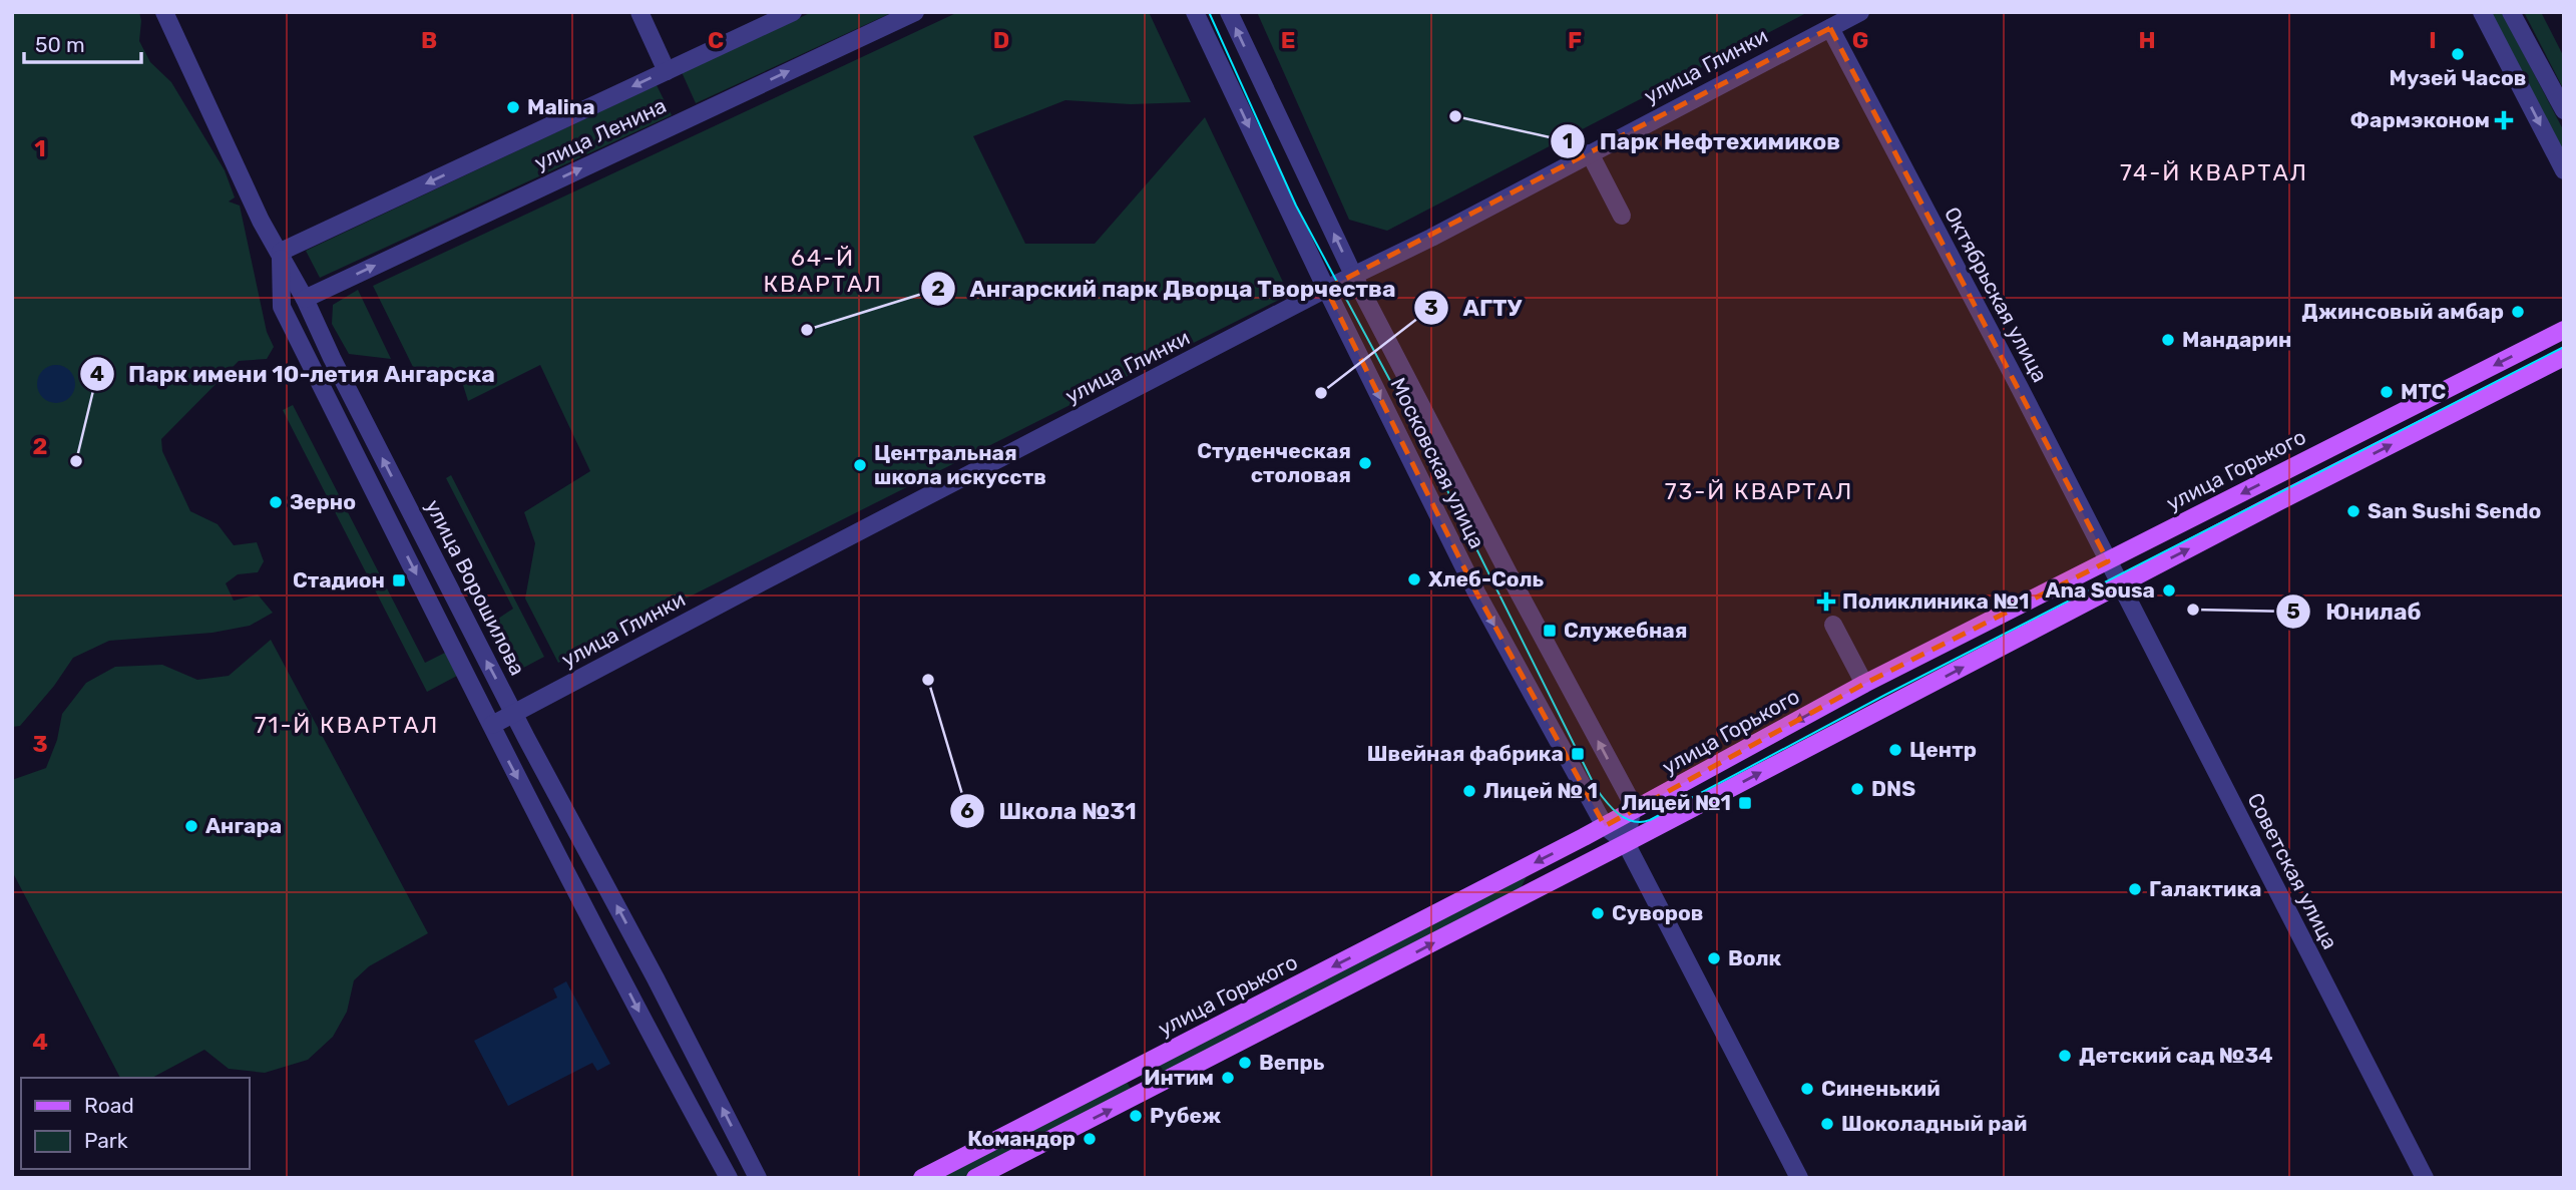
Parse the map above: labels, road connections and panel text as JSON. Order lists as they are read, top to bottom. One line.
{"streets":{"main road":["улица Горького"],"street":["улица Глинки","улица Ленина","Октябрьская улица","Московская улица","улица Ворошилова","Советская улица"]},"crossings":[["улица Глинки","Октябрьская улица"],["улица Глинки","Московская улица"],["улица Глинки","улица Ворошилова"],["улица Ленина","улица Ворошилова"],["Октябрьская улица","улица Горького"],["Октябрьская улица","Советская улица"],["Московская улица","улица Горького"]],"districts":["74-Й КВАРТАЛ","64-Й КВАРТАЛ","73-Й КВАРТАЛ","71-Й КВАРТАЛ"],"places":{"other":["Музей Часов","Malina","Парк Нефтехимиков","Джинсовый амбар","Ангарский парк Дворца Творчества","Мандарин","МТС","АГТУ","Парк имени 10-летия Ангарска","Студенческая столовая","Центральная школа искусств","Зерно","San Sushi Sendo","Хлеб-Соль","Ana Sousa","Юнилаб","Школа №31","Центр","DNS","Лицей № 1","Ангара","Галактика","Суворов","Волк","Детский сад №34","Вепрь","Интим","Синенький","Рубеж","Шоколадный рай","Командор"],"health":["Фармэконом","Поликлиника №1"],"transit":["Стадион","Служебная","Швейная фабрика","Лицей №1"]},"legend":["Road","Park"],"scale_bar":"50 m","grid":{"columns":["B","C","D","E","F","G","H","I"],"rows":["1","2","3","4"]}}
